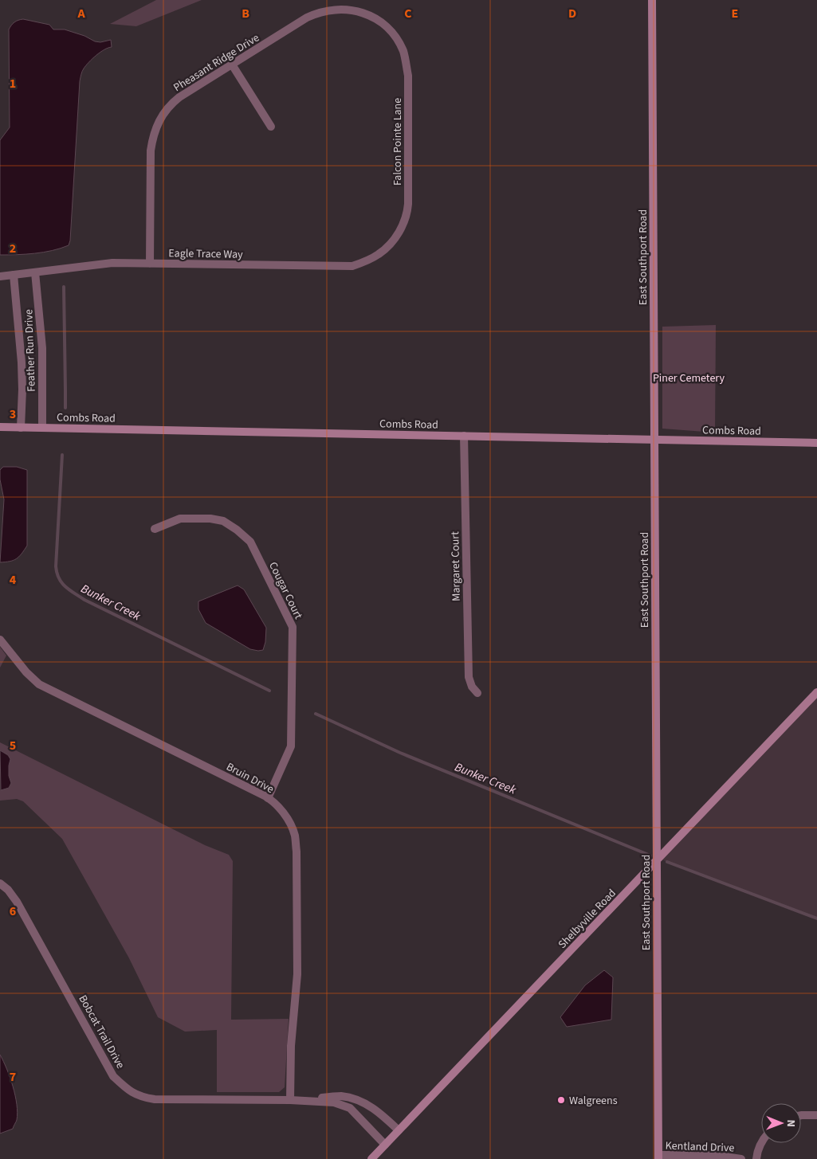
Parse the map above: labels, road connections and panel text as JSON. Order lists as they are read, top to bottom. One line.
{"streets":{"main road":["East Southport Road","Combs Road","Shelbyville Road"],"street":["Pheasant Ridge Drive","Falcon Pointe Lane","Eagle Trace Way","Feather Run Drive","Margaret Court","Cougar Court","Bruin Drive","Bobcat Trail Drive","Kentland Drive"]},"crossings":[["Pheasant Ridge Drive","Falcon Pointe Lane"],["Pheasant Ridge Drive","Eagle Trace Way"],["Falcon Pointe Lane","Eagle Trace Way"],["Eagle Trace Way","Feather Run Drive"],["East Southport Road","Combs Road"],["East Southport Road","Shelbyville Road"],["East Southport Road","Kentland Drive"],["Feather Run Drive","Combs Road"],["Combs Road","Margaret Court"],["Cougar Court","Bruin Drive"],["Bruin Drive","Bobcat Trail Drive"],["Shelbyville Road","Bobcat Trail Drive"]],"water":["Bunker Creek"],"parks":["Piner Cemetery"],"places":["Walgreens"],"north":"right","grid":{"columns":["A","B","C","D","E"],"rows":["1","2","3","4","5","6","7"]}}
